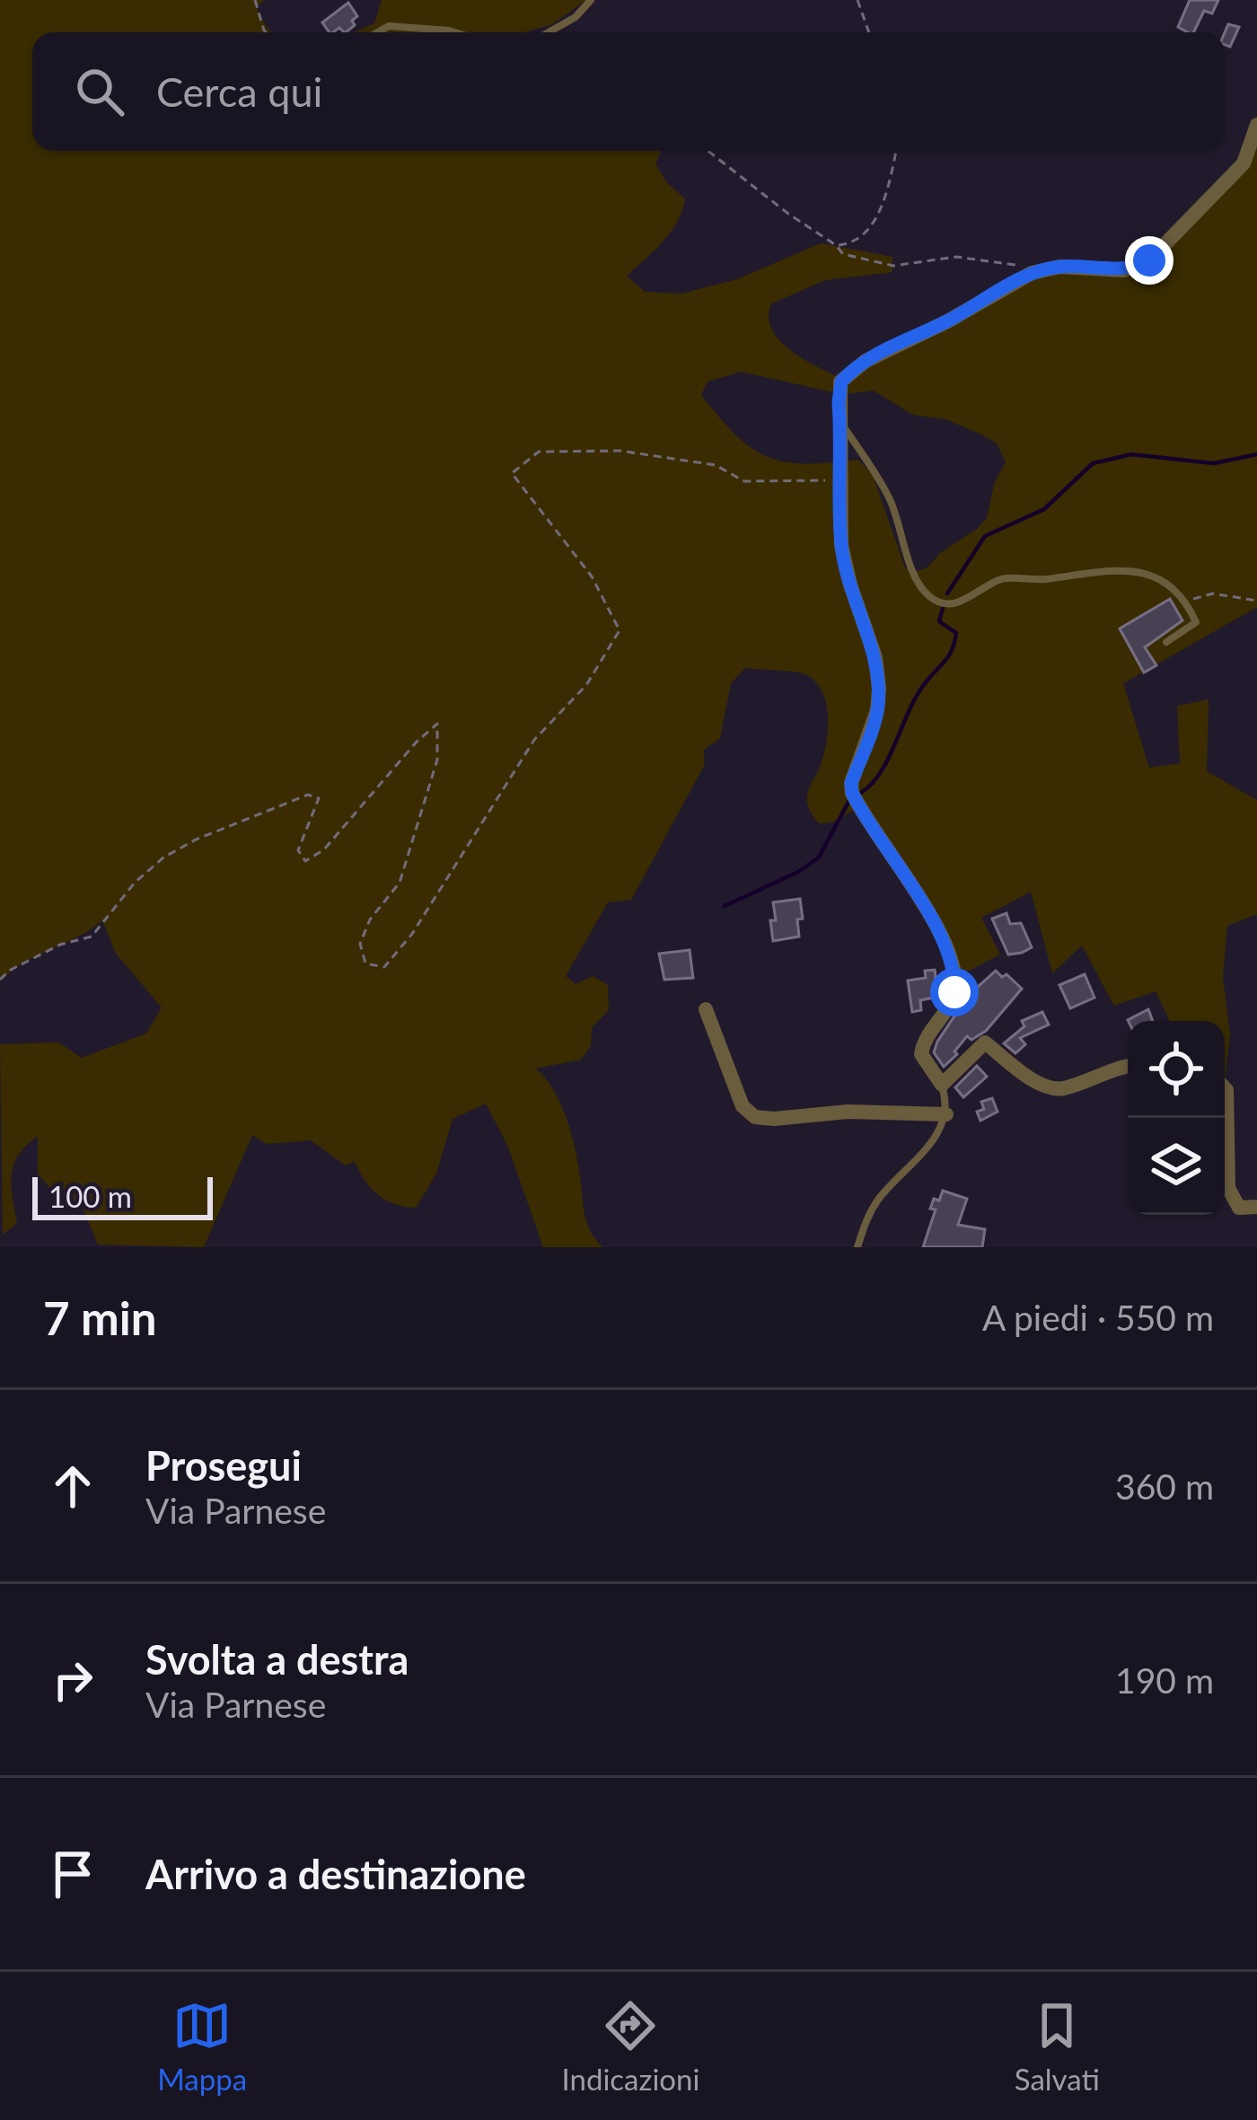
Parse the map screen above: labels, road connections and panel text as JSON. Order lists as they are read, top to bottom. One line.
{"scale_bar":"100 m","page":{"search":"Cerca qui","scale":"100 m","heading":["7 min","A piedi · 550 m"],"list":[["Prosegui","Via Parnese","360 m"],["Svolta a destra","Via Parnese","190 m"],"Arrivo a destinazione"],"nav":["Mappa","Indicazioni","Salvati"]}}
